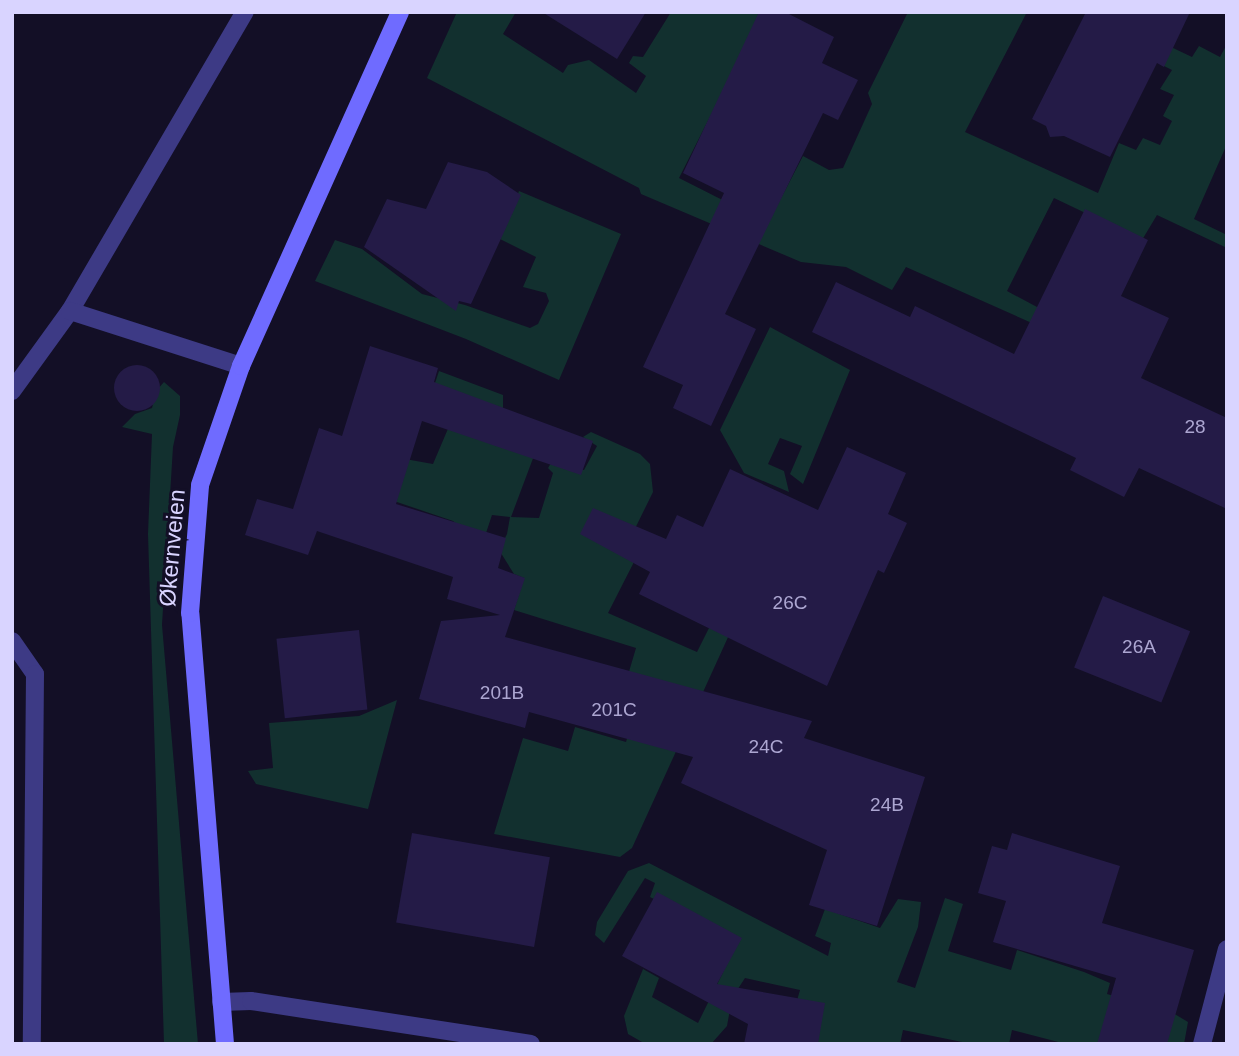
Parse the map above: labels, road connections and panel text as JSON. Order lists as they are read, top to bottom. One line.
{"streets":{"street":["Økernveien"]},"house_numbers":["28","26C","26A","201B","201C","24C","24B"]}
